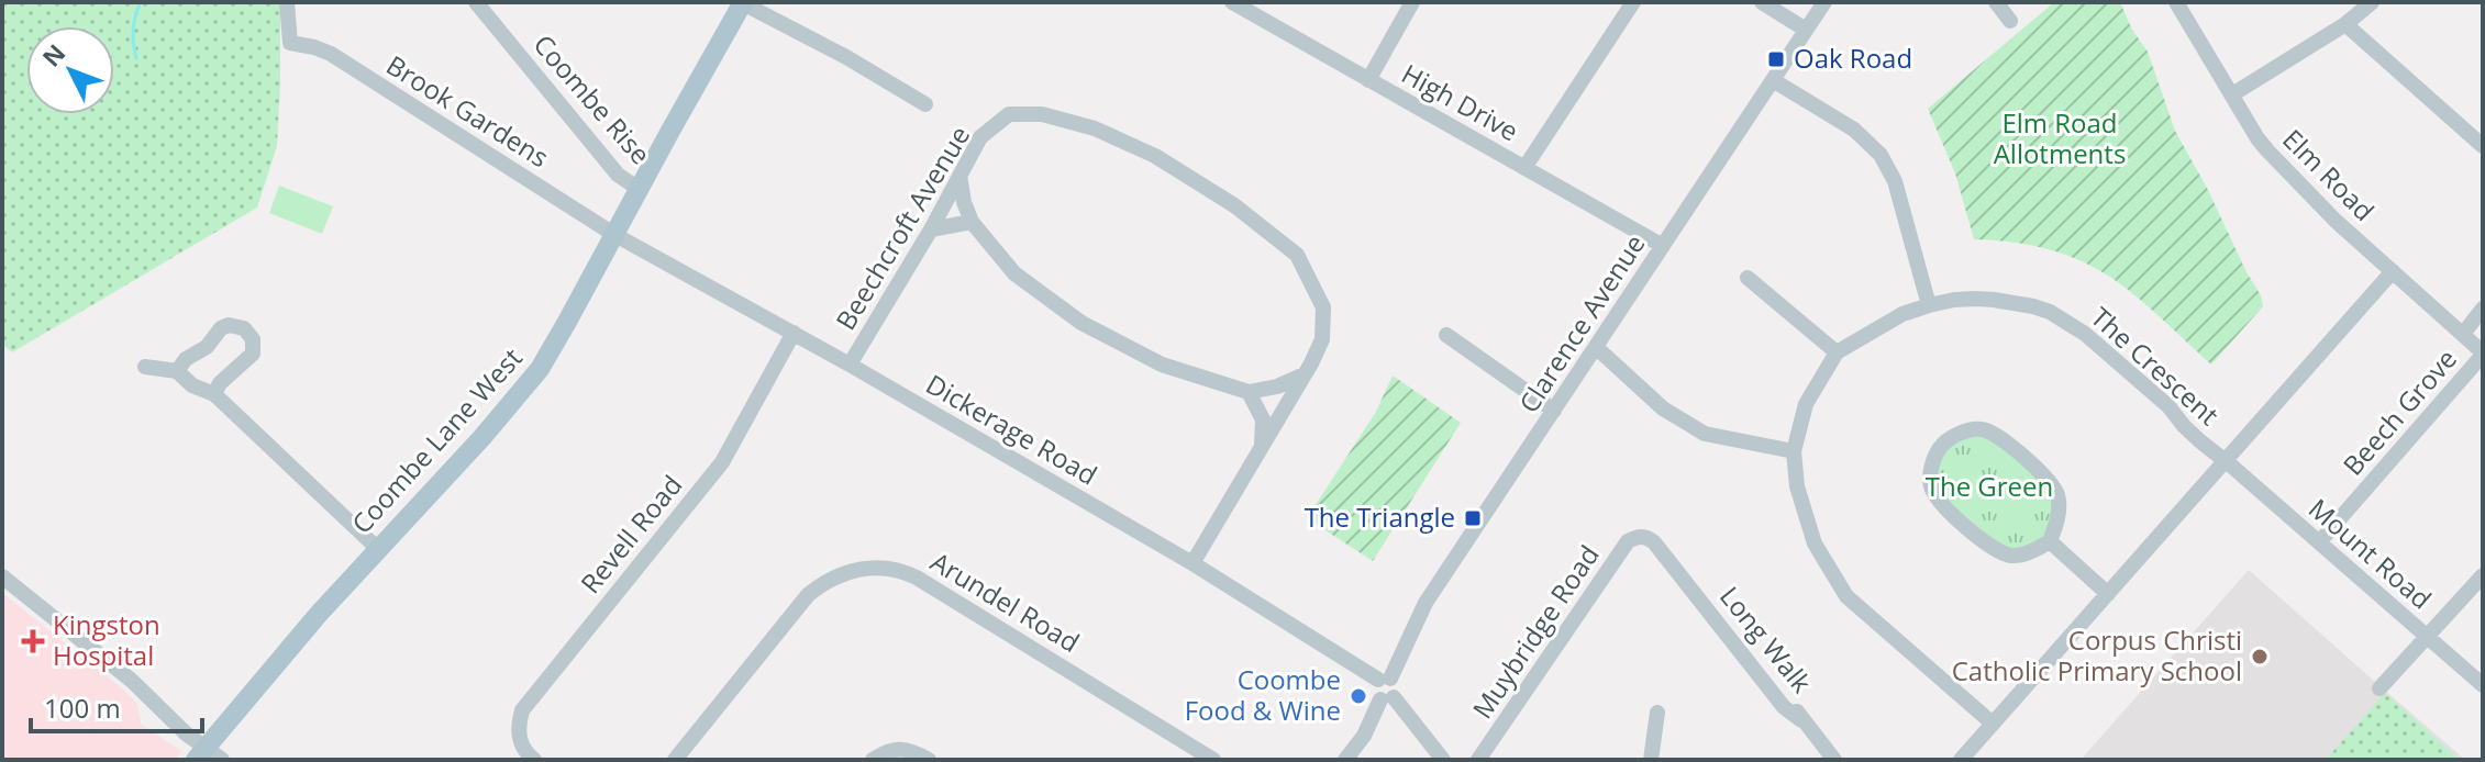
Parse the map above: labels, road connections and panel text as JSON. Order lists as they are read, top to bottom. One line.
{"streets":{"main road":["Coombe Lane West"],"street":["Coombe Rise","High Drive","Brook Gardens","Elm Road","Beechcroft Avenue","Clarence Avenue","The Crescent","Beech Grove","Dickerage Road","Revell Road","Mount Road","Arundel Road","Muybridge Road","Long Walk"]},"crossings":[["Coombe Rise","Coombe Lane West"],["High Drive","Clarence Avenue"],["Brook Gardens","Dickerage Road"],["Brook Gardens","Coombe Lane West"],["Elm Road","Beech Grove"],["Beechcroft Avenue","Dickerage Road"],["Clarence Avenue","Dickerage Road"],["The Crescent","Mount Road"],["Beech Grove","Mount Road"],["Dickerage Road","Coombe Lane West"],["Dickerage Road","Revell Road"],["Muybridge Road","Long Walk"]],"parks":["Elm Road Allotments","The Green"],"places":{"transit":["Oak Road","The Triangle"],"health":["Kingston Hospital"],"other":["Corpus Christi Catholic Primary School","Coombe Food & Wine"]},"scale_bar":"100 m","north":"top left"}
